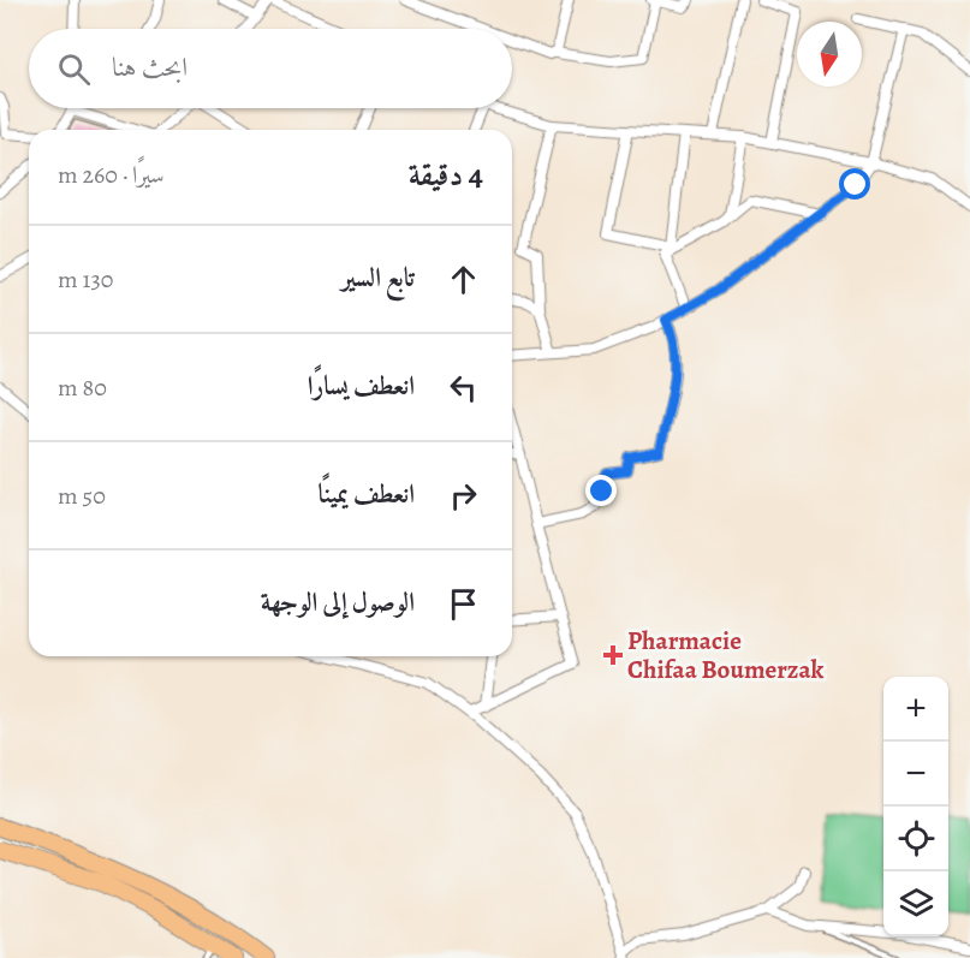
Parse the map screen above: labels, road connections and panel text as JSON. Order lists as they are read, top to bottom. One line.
{"places":{"health":["Pharmacie Chifaa Boumerzak"]},"north":"bottom","page":{"search":"ابحث هنا","heading":["4 دقيقة","سيرًا · 260 m"],"list":[["تابع السير","130 m"],["انعطف يسارًا","80 m"],["انعطف يمينًا","50 m"],"الوصول إلى الوجهة"],"map_buttons":["+","−"]}}
